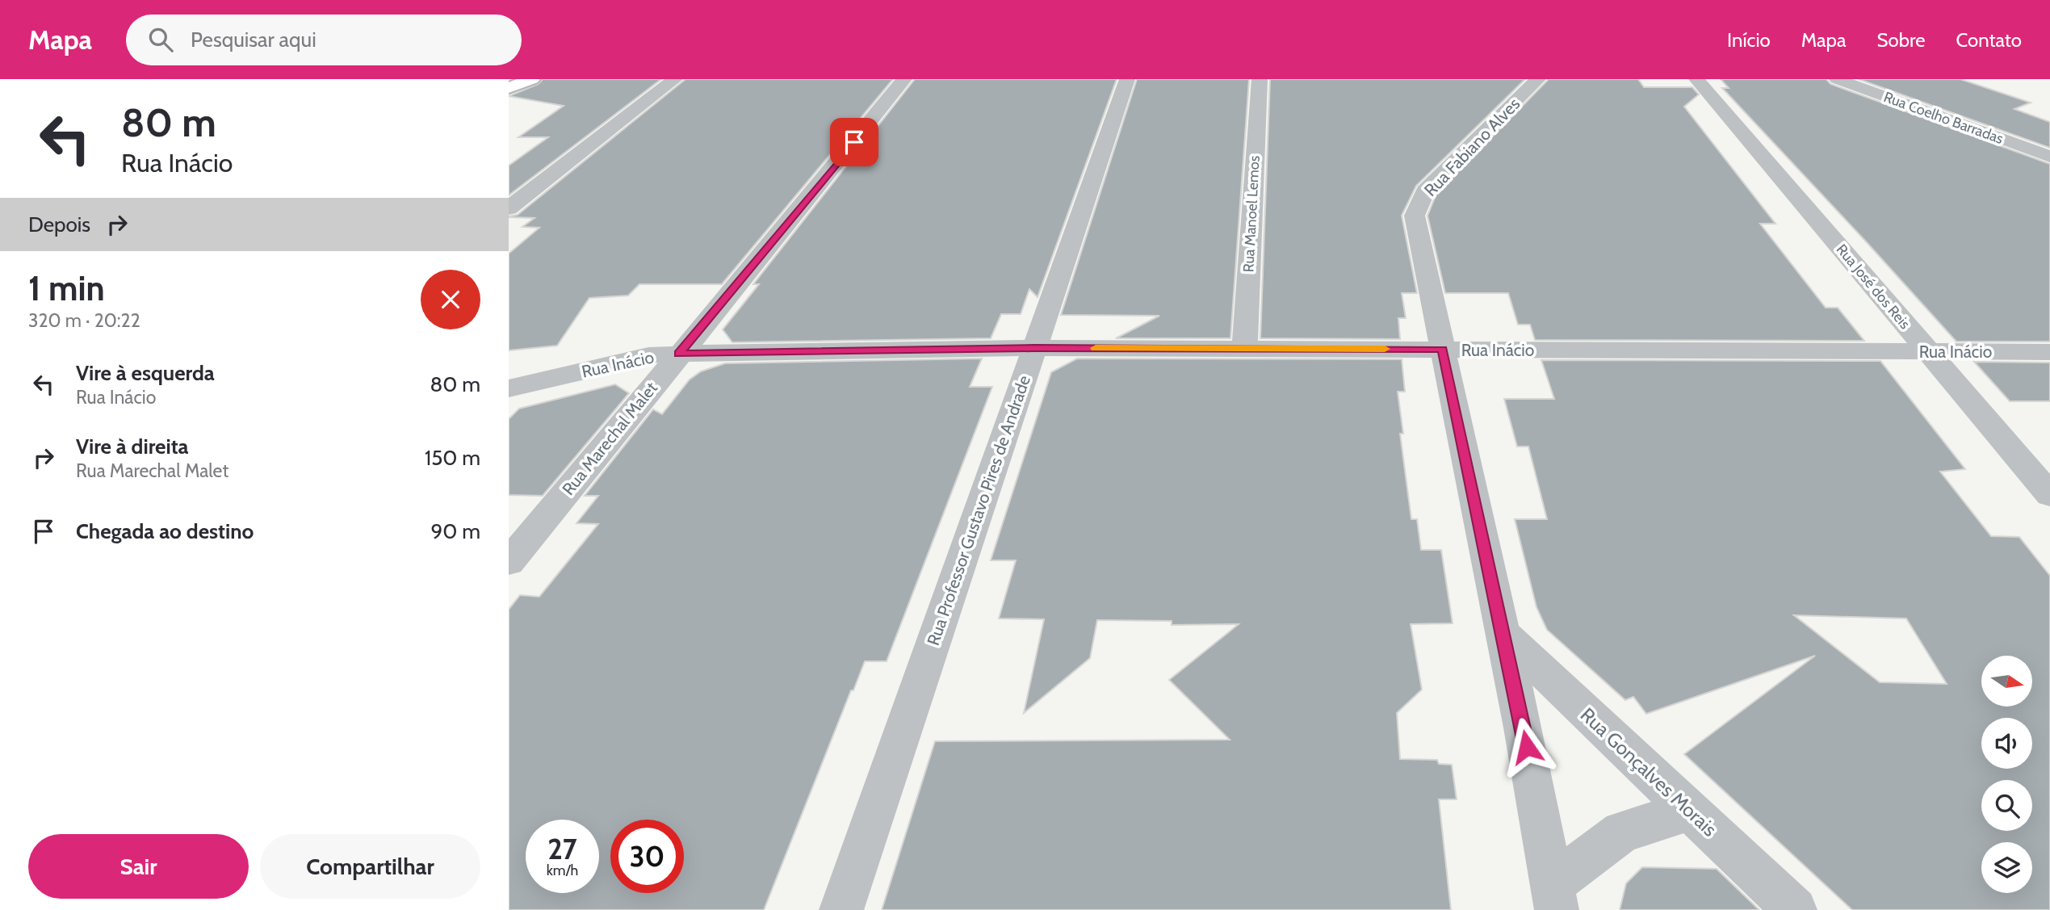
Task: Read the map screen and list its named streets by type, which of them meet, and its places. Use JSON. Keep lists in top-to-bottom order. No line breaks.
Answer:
{"streets":{"street":["Rua Coelho Barradas","Rua Fabiano Alves","Rua Manoel Lemos","Rua José dos Reis","Rua Inácio","Rua Marechal Malet","Rua Professor Gustavo Pires de Andrade","Rua Gonçalves Morais"]},"crossings":[["Rua Fabiano Alves","Rua Inácio"],["Rua Fabiano Alves","Rua Gonçalves Morais"],["Rua Manoel Lemos","Rua Inácio"],["Rua José dos Reis","Rua Inácio"],["Rua Inácio","Rua Marechal Malet"],["Rua Inácio","Rua Professor Gustavo Pires de Andrade"]],"north":"right","page":{"header":"Mapa","search":"Pesquisar aqui","nav":["Início","Mapa","Sobre","Contato"],"turn":["80 m","Rua Inácio"],"then":"Depois","heading":["1 min","320 m · 20:22"],"list":[{"name":"Vire à esquerda","note":"Rua Inácio","value":"80 m"},{"name":"Vire à direita","note":"Rua Marechal Malet","value":"150 m"},{"name":"Chegada ao destino","value":"90 m"}],"speed":"27 km/h","limit":"30","buttons":["Sair","Compartilhar"]}}
